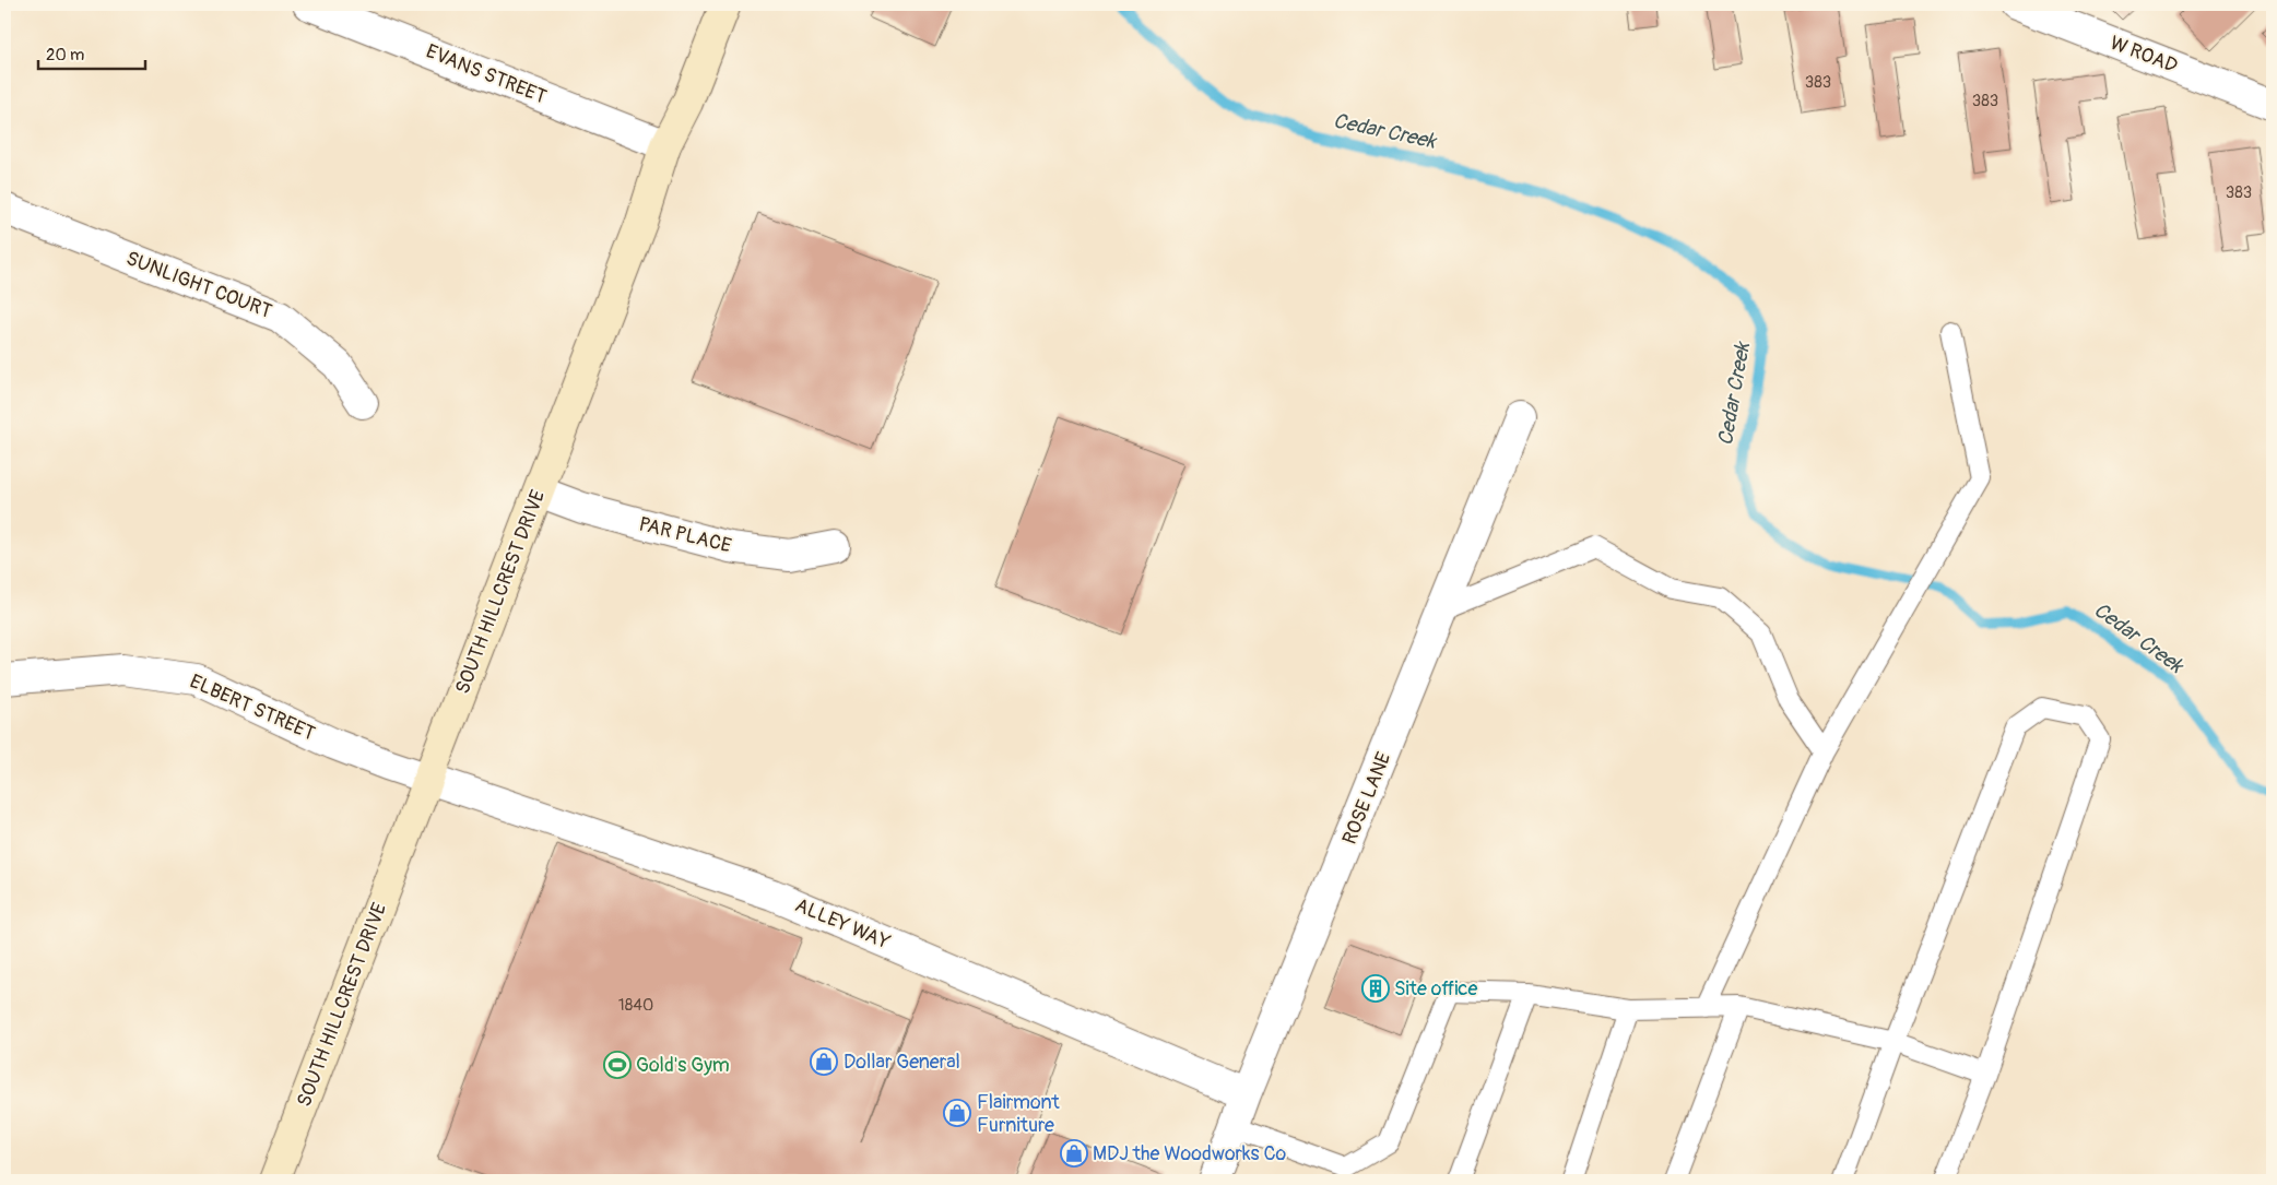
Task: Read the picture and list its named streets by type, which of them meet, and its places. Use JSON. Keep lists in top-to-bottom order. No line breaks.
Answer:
{"streets":{"street":["W ROAD","EVANS STREET","SUNLIGHT COURT","PAR PLACE","SOUTH HILLCREST DRIVE","ELBERT STREET","ROSE LANE","ALLEY WAY"]},"crossings":[["EVANS STREET","SOUTH HILLCREST DRIVE"],["PAR PLACE","SOUTH HILLCREST DRIVE"],["SOUTH HILLCREST DRIVE","ELBERT STREET"],["SOUTH HILLCREST DRIVE","ALLEY WAY"],["ELBERT STREET","ALLEY WAY"],["ROSE LANE","ALLEY WAY"]],"water":["Cedar Creek"],"places":{"building":["Site office"],"shop":["Dollar General","Flairmont Furniture","MDJ the Woodworks Co"],"sports":["Gold's Gym"]},"house_numbers":["383","383","383","1840"],"scale_bar":"20 m"}
